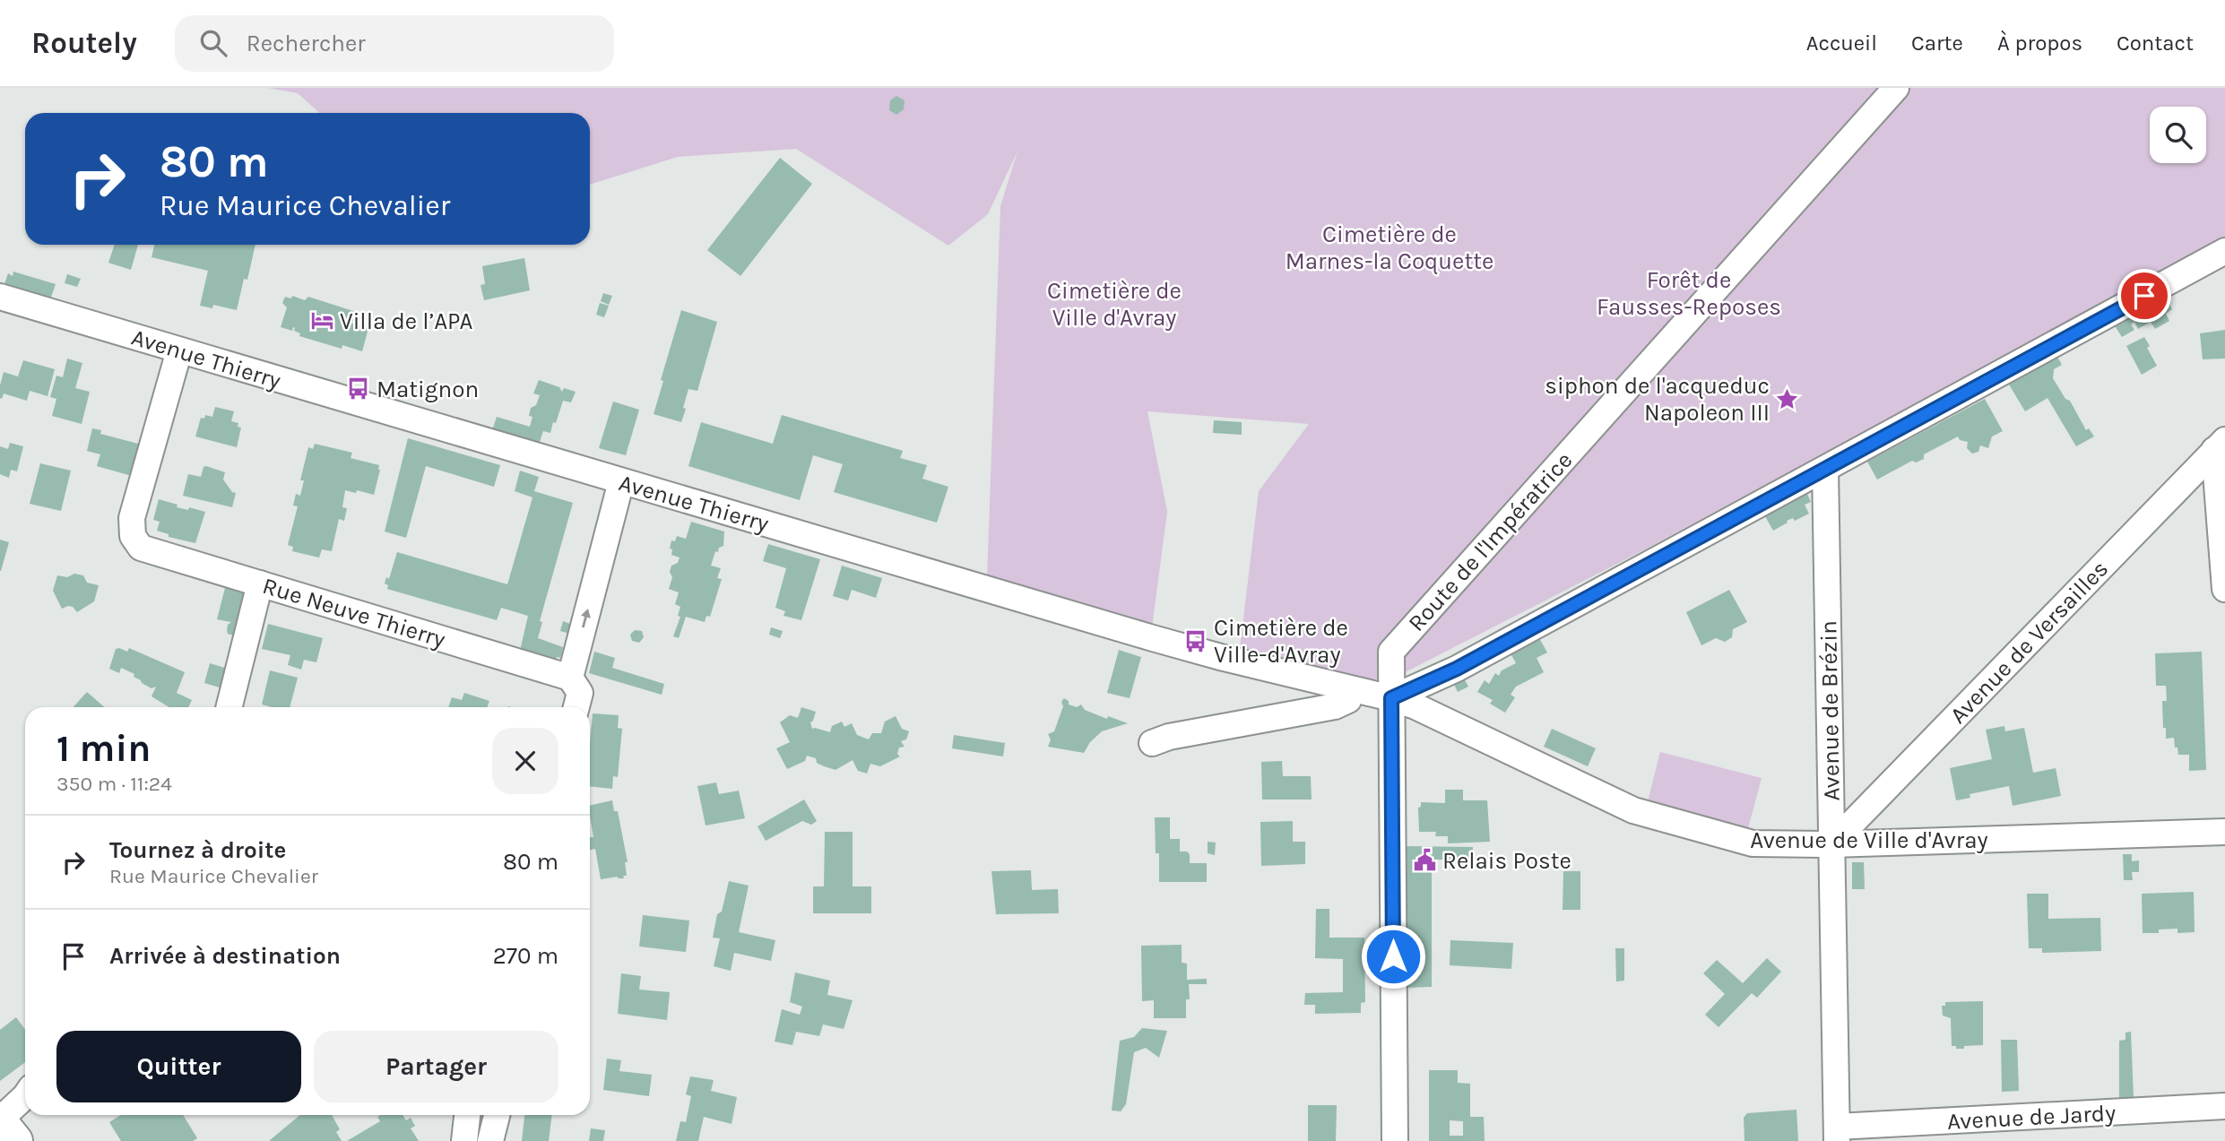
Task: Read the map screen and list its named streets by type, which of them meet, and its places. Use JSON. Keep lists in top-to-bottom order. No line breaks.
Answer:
{"streets":{"street":["Avenue Thierry","Route de l'Impératrice","Rue Neuve Thierry","Avenue de Versailles","Avenue de Brézin","Avenue de Ville d'Avray","Avenue de Jardy"]},"crossings":[["Avenue Thierry","Route de l'Impératrice"],["Avenue Thierry","Rue Neuve Thierry"],["Avenue Thierry","Avenue de Ville d'Avray"],["Route de l'Impératrice","Avenue de Ville d'Avray"],["Avenue de Versailles","Avenue de Brézin"],["Avenue de Versailles","Avenue de Ville d'Avray"],["Avenue de Brézin","Avenue de Ville d'Avray"],["Avenue de Brézin","Avenue de Jardy"]],"parks":["Cimetière de Marnes-la Coquette","Forêt de Fausses-Reposes","Cimetière de Ville d'Avray"],"places":{"hotel":["Villa de l’APA"],"bus stop":["Matignon","Cimetière de Ville-d'Avray"],"place":["siphon de l'acqueduc Napoleon III"],"public building":["Relais Poste"]},"page":{"header":"Routely","search":"Rechercher","nav":["Accueil","Carte","À propos","Contact"],"turn":["80 m","Rue Maurice Chevalier"],"heading":["1 min","350 m · 11:24"],"list":[{"name":"Tournez à droite","note":"Rue Maurice Chevalier","value":"80 m"},{"name":"Arrivée à destination","value":"270 m"}],"buttons":["Quitter","Partager"]}}
